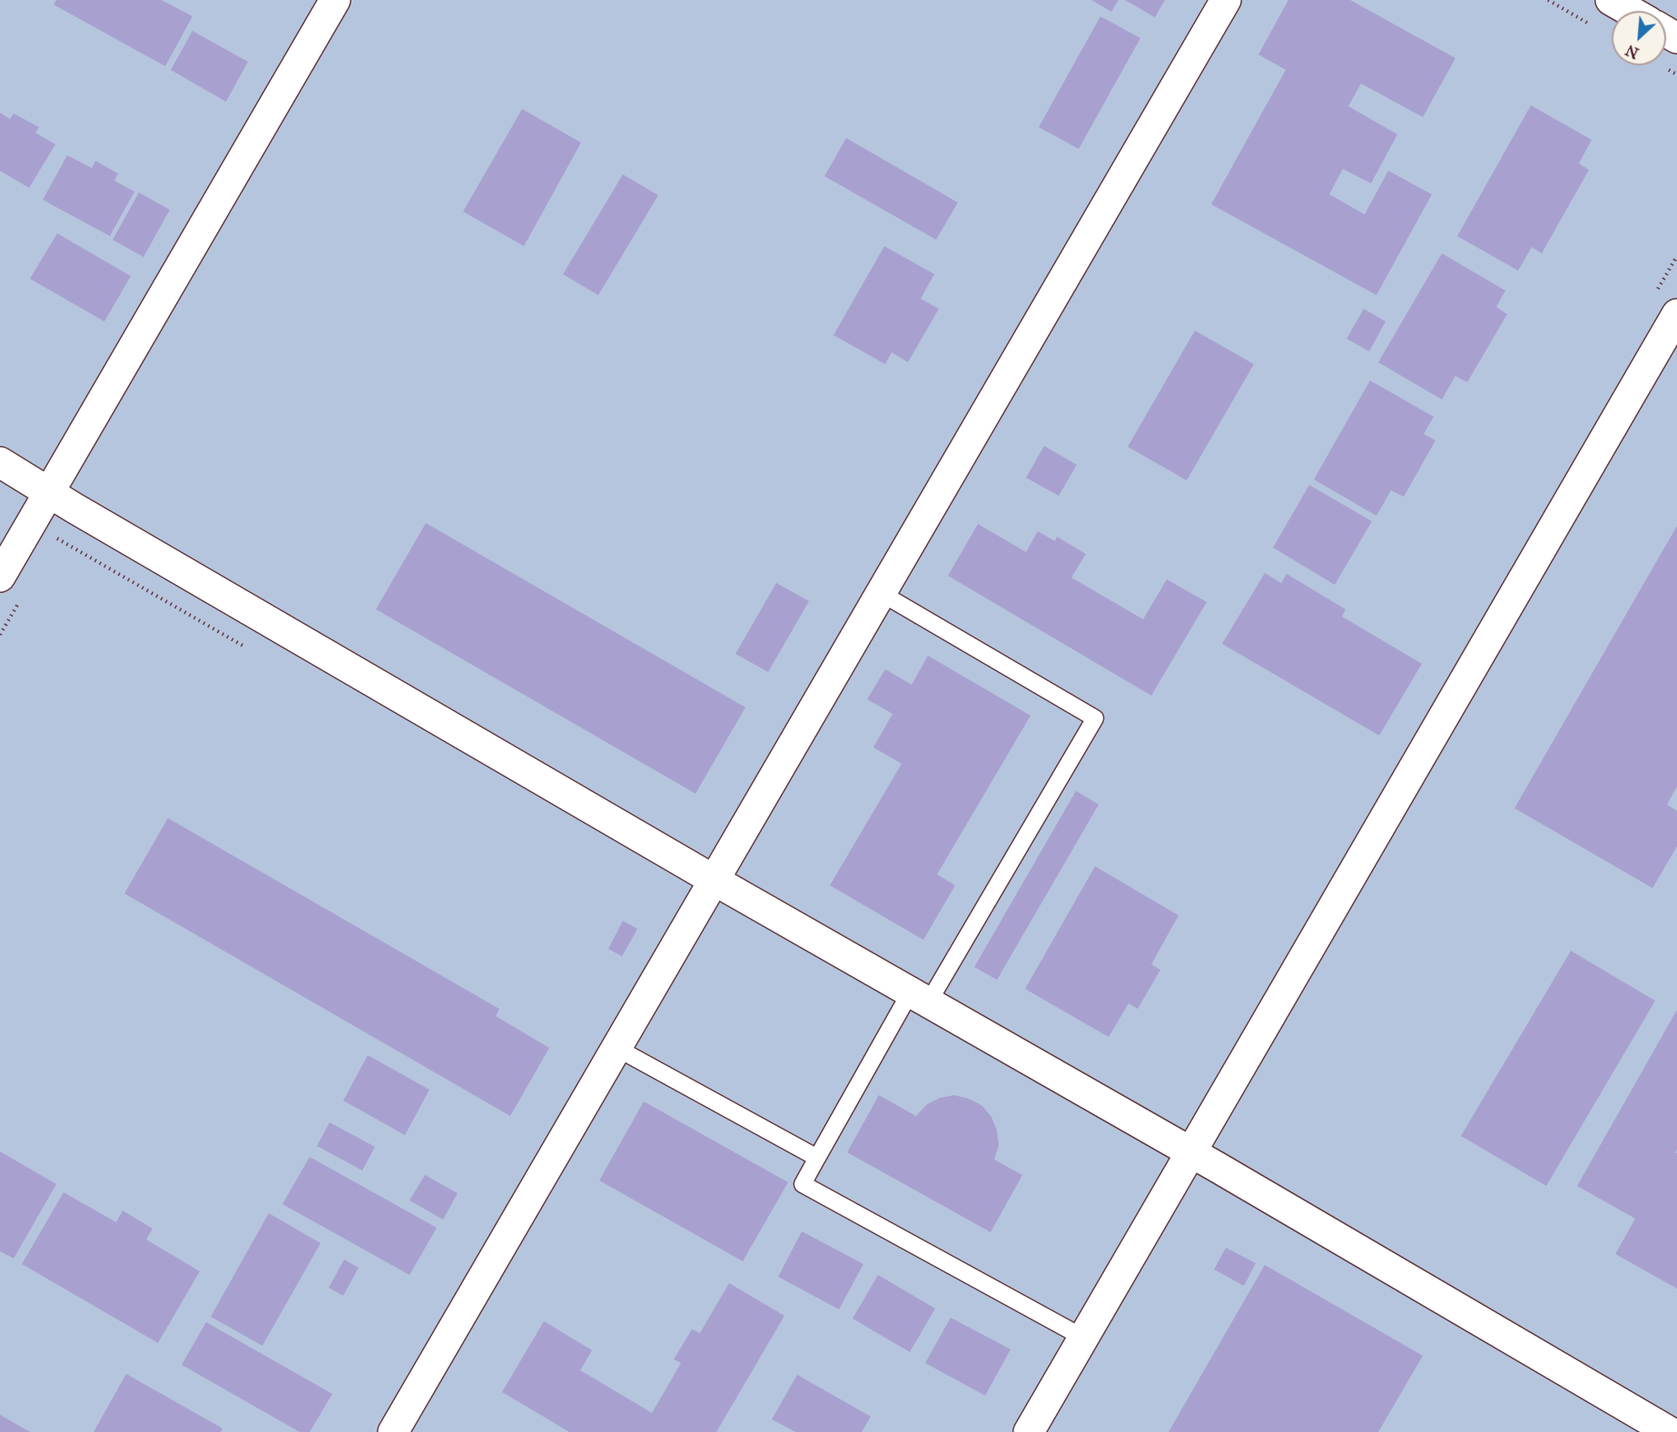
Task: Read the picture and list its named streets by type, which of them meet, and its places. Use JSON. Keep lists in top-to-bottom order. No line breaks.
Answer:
{"north":"bottom left"}
